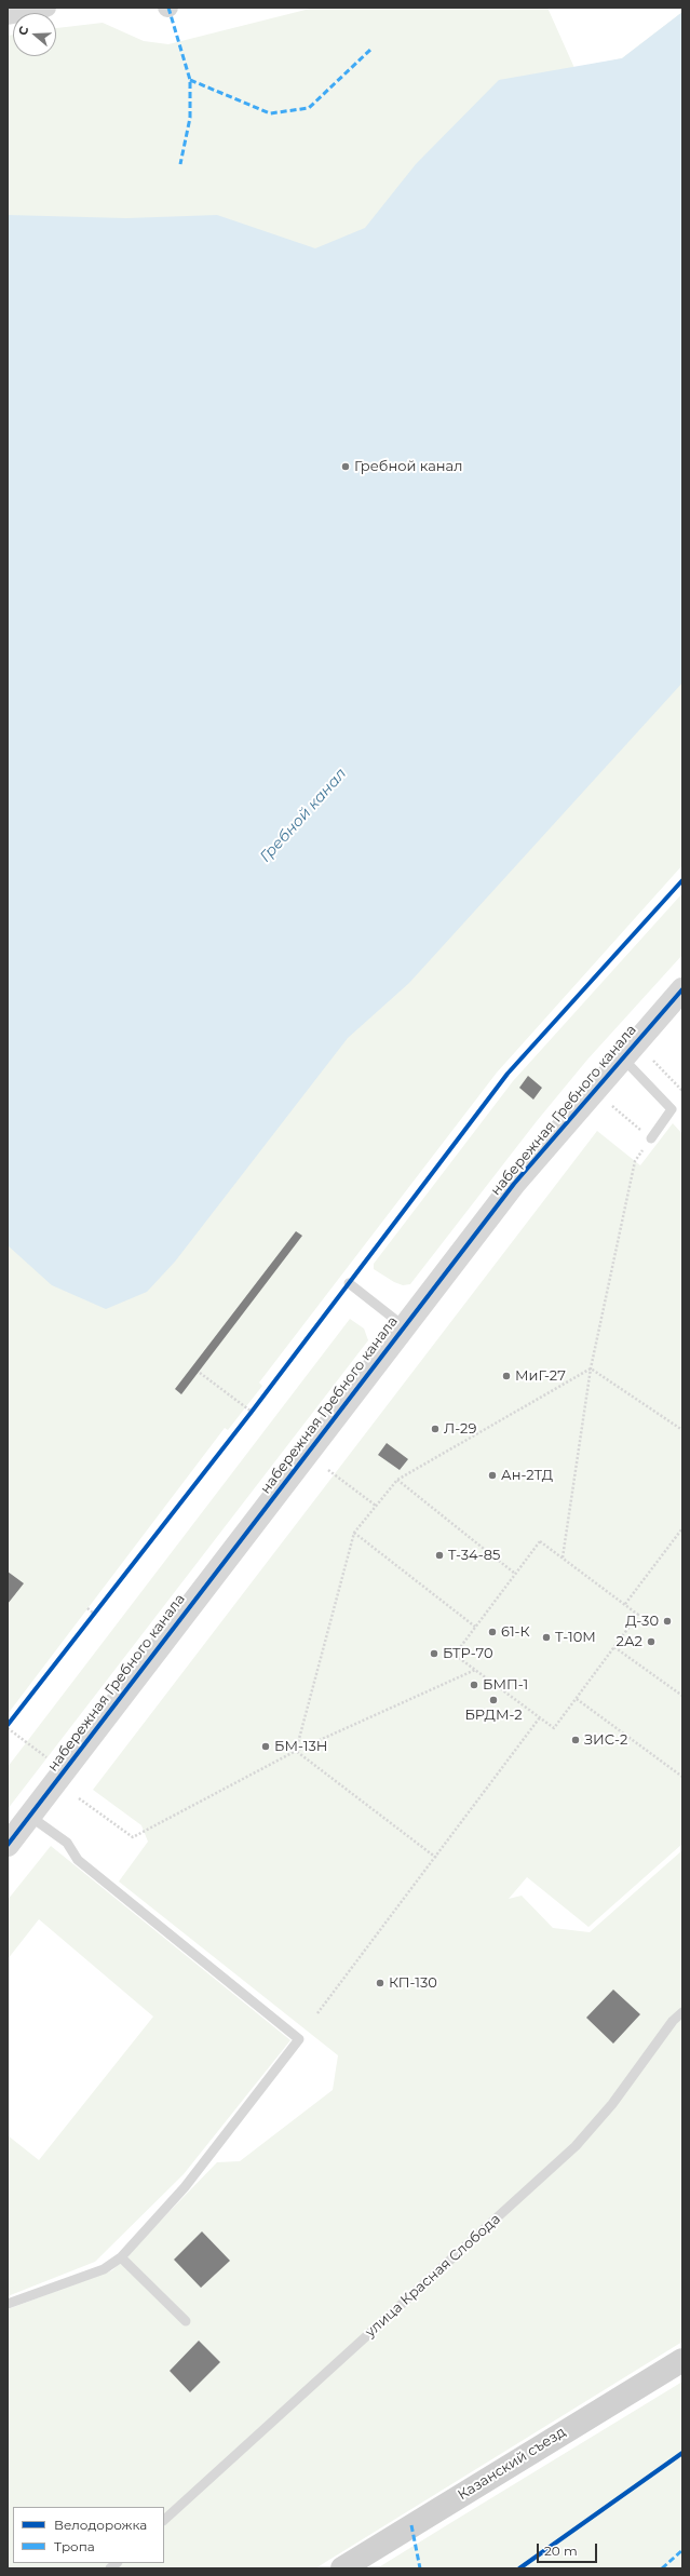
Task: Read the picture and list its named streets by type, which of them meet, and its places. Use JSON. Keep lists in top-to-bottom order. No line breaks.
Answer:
{"streets":{"main road":["Казанский съезд"],"street":["набережная Гребного канала"],"lane":["улица Красная Слобода"]},"water":["Гребной канал"],"places":["Гребной канал","МиГ-27","Л-29","Ан-2ТД","T-34-85","Д-30","61-К","Т-10М","2А2","БТР-70","БМП-1","БРДМ-2","ЗИС-2","БМ-13Н","КП-130"],"legend":["Велодорожка","Тропа"],"scale_bar":"20 m","north":"left"}
